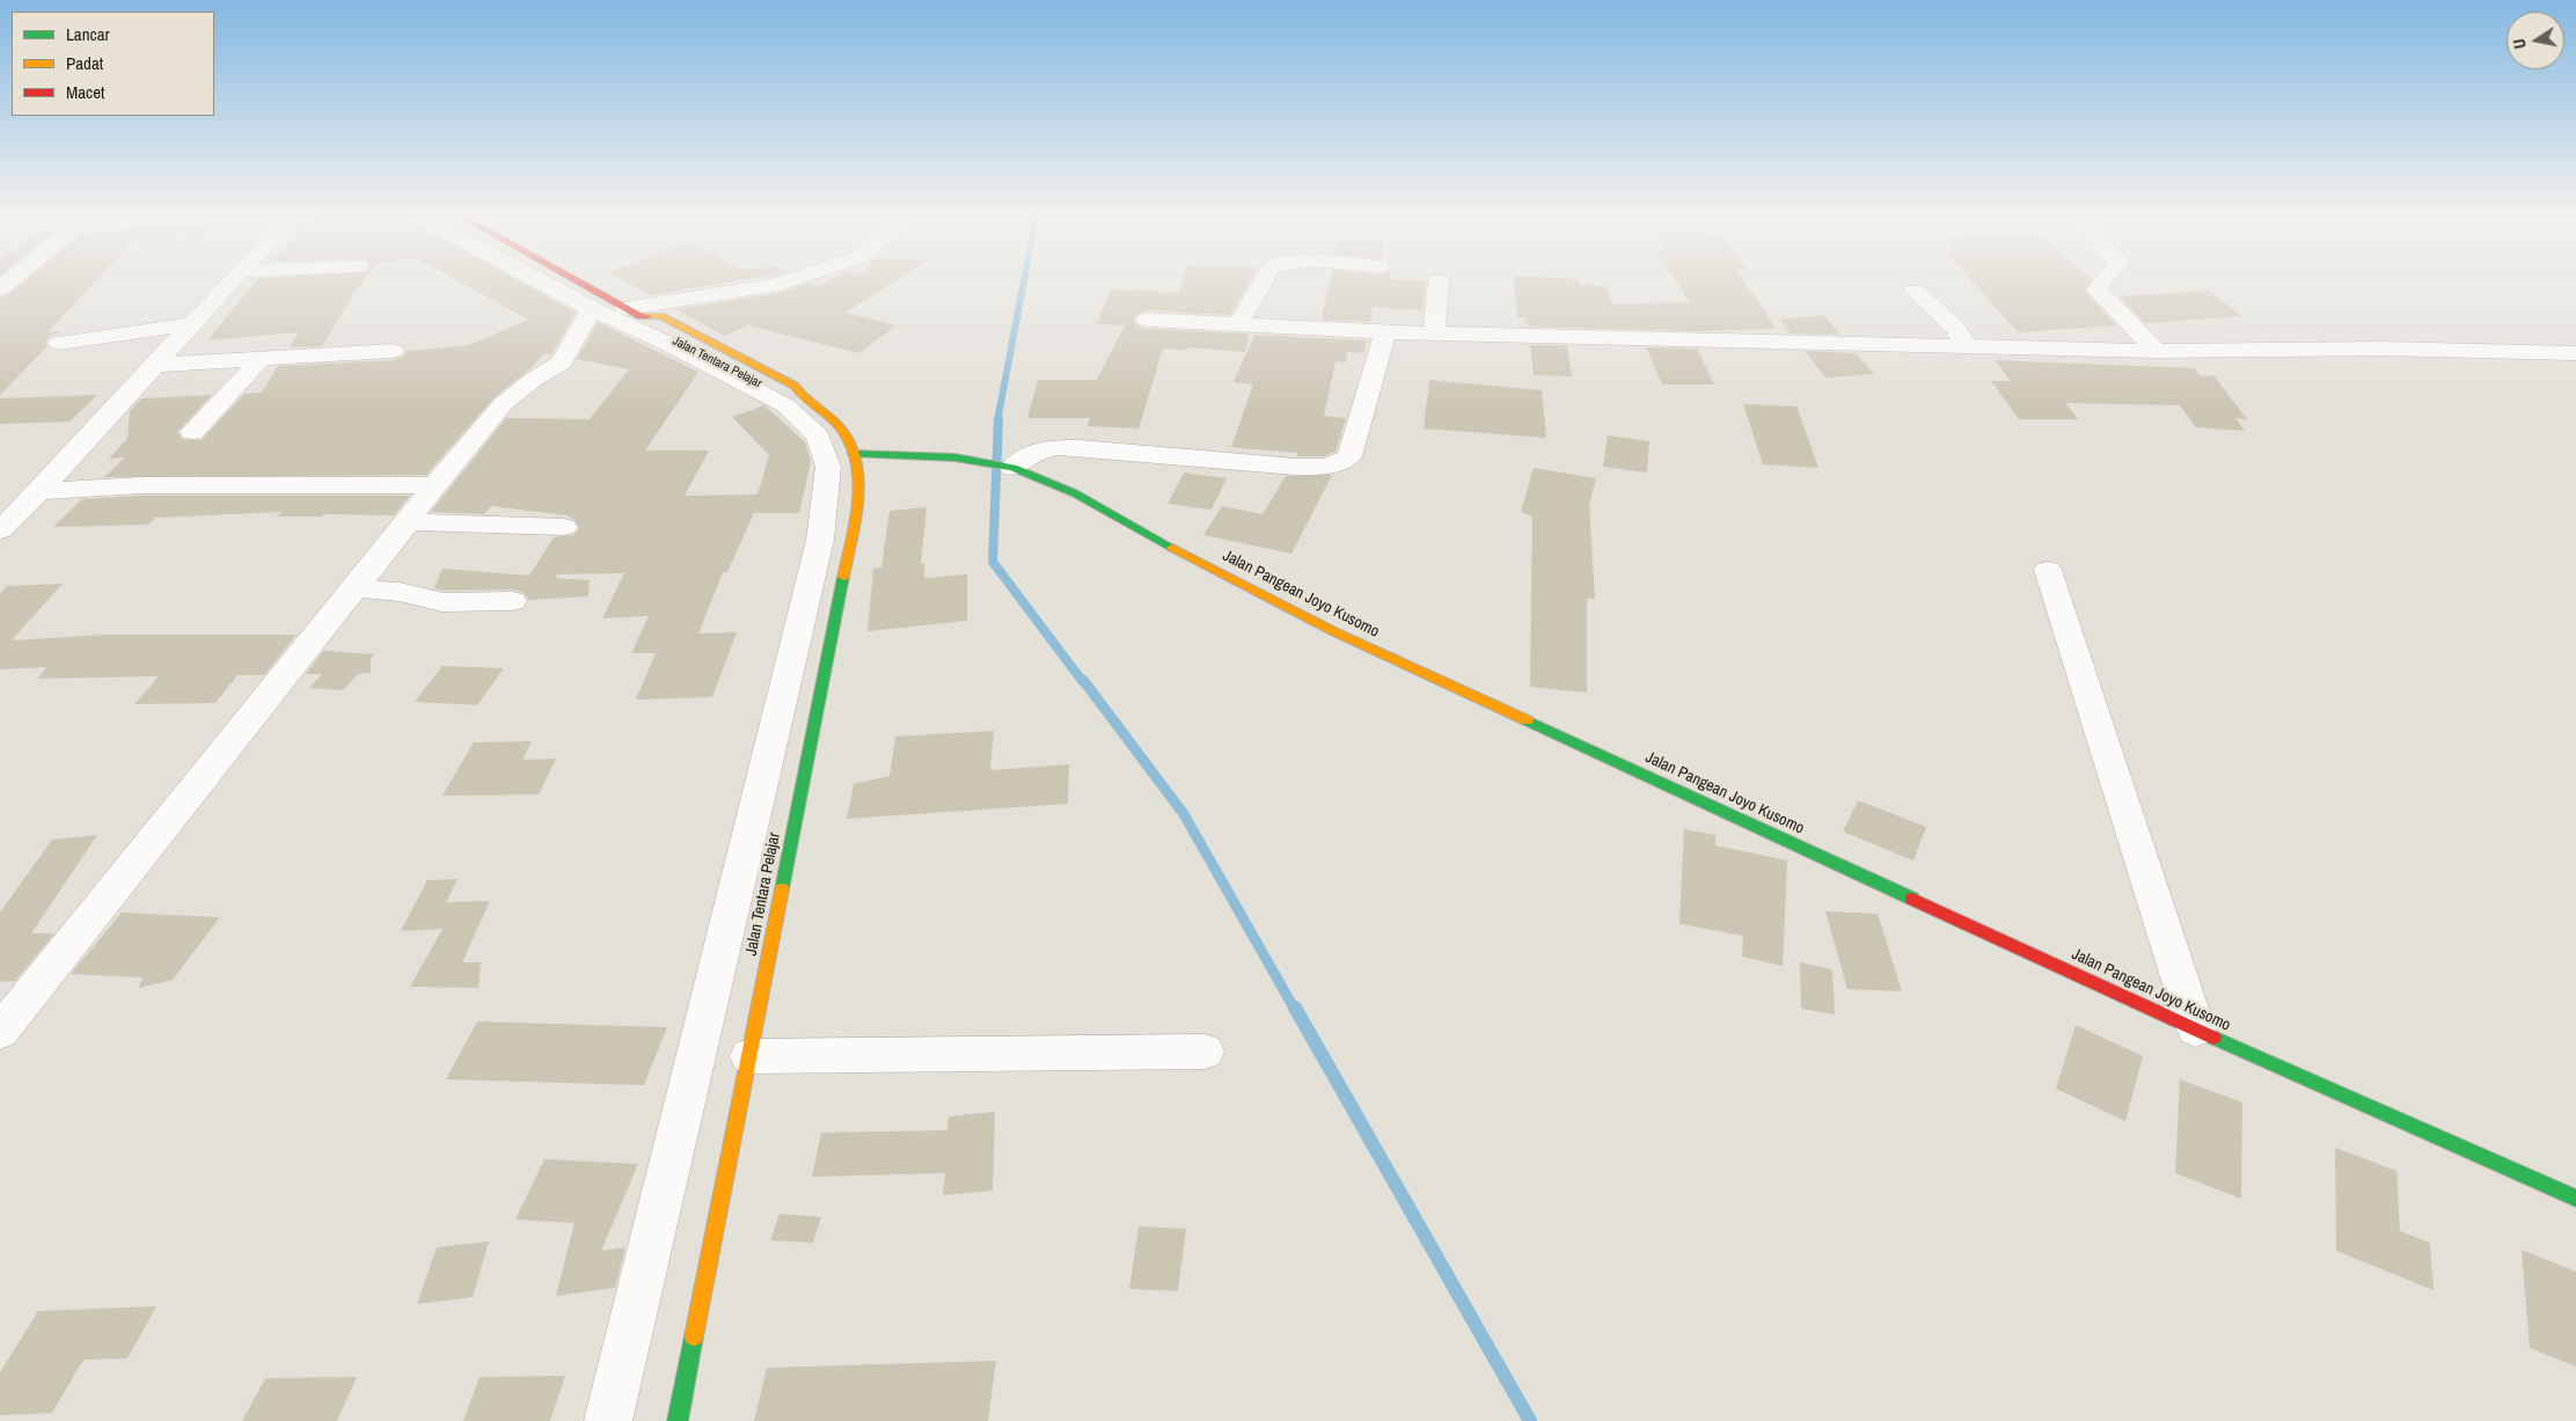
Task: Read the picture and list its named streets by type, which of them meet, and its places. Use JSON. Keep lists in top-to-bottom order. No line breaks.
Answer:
{"streets":{"main road":["Jalan Tentara Pelajar","Jalan Pangean Joyo Kusomo"]},"crossings":[["Jalan Tentara Pelajar","Jalan Pangean Joyo Kusomo"]],"legend":["Lancar","Padat","Macet"],"north":"left"}
